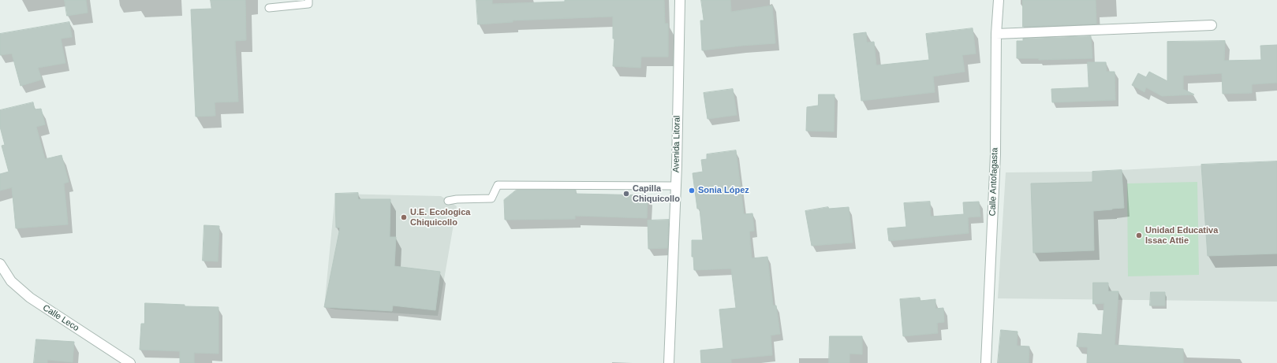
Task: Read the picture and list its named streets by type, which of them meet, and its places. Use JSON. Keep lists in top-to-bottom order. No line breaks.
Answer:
{"streets":{"street":["Avenida Litoral","Calle Antofagasta","Calle Leco"]},"places":["Sonia López","Capilla Chiquicollo","U.E. Ecologica Chiquicollo","Unidad Educativa Issac Attie"]}
